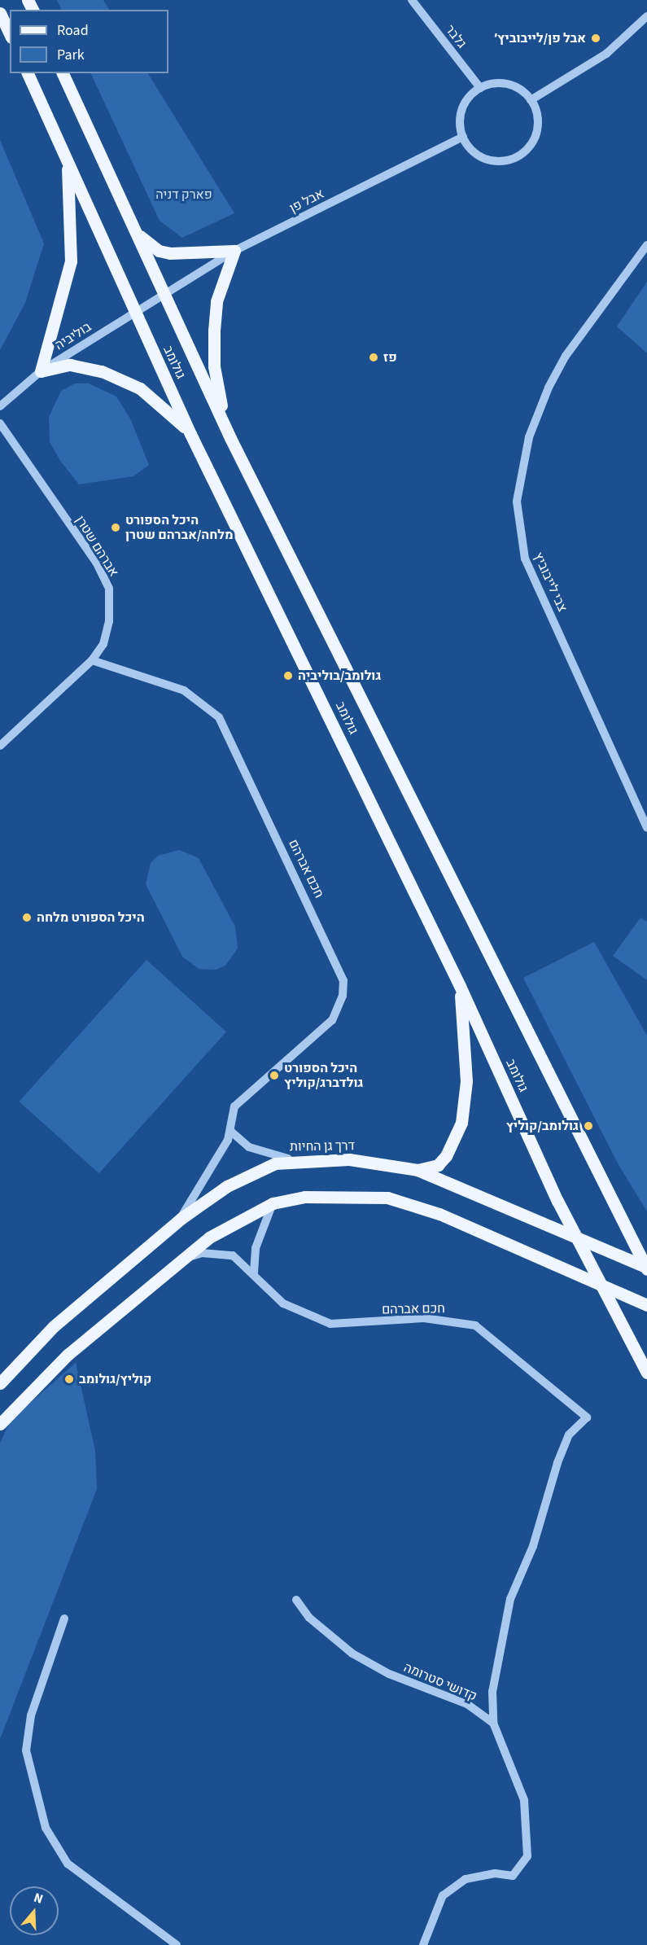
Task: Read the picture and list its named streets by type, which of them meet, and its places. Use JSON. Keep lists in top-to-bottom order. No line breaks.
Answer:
{"streets":{"main road":["גולומב","דרך גן החיות"],"street":["גלבר","אבל פן","בוליביה","אברהם שטרן","צבי לייבוביץ","חכם אברהם","קדושי סטרומה"]},"crossings":[["גלבר","אבל פן"],["אבל פן","בוליביה"],["אבל פן","גולומב"],["בוליביה","גולומב"],["גולומב","דרך גן החיות"],["אברהם שטרן","חכם אברהם"],["חכם אברהם","דרך גן החיות"],["חכם אברהם","קדושי סטרומה"]],"parks":["פארק דניה"],"places":["אבל פן/לייבוביץ׳","פז","היכל הספורט מלחה/אברהם שטרן","גולומב/בוליביה","היכל הספורט מלחה","היכל הספורט גולדברג/קוליץ","גולומב/קוליץ","קוליץ/גולומב"],"legend":["Road","Park"],"north":"top"}
